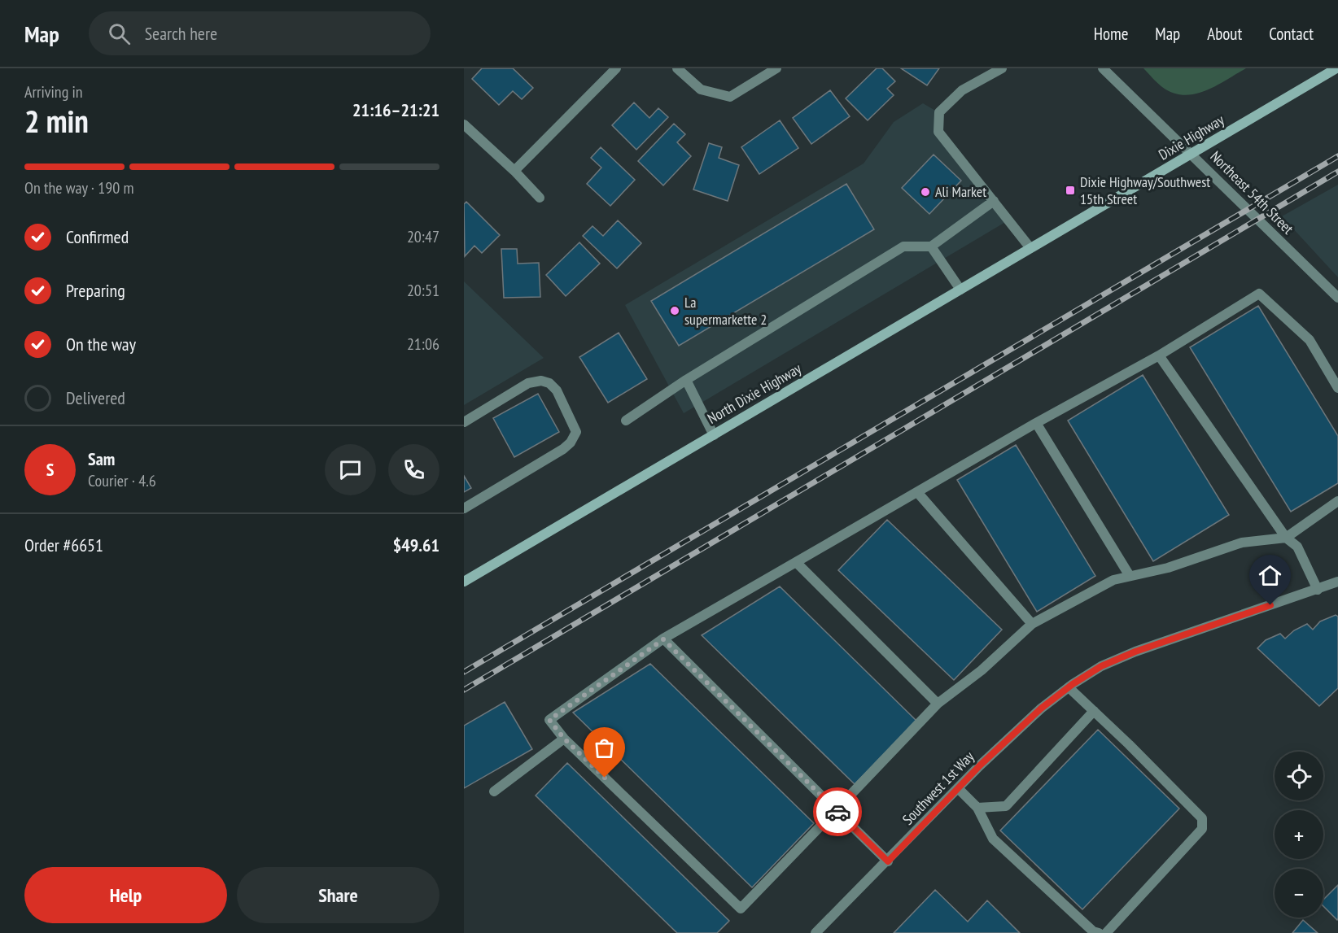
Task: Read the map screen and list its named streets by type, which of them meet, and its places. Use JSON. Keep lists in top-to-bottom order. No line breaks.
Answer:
{"streets":{"main road":["Dixie Highway","North Dixie Highway"],"street":["Northeast 54th Street","Southwest 1st Way"]},"crossings":[["Dixie Highway","Northeast 54th Street"],["Dixie Highway","North Dixie Highway"]],"places":{"transit":["Dixie Highway/Southwest 15th Street"],"other":["Ali Market","La supermarkette 2"]},"page":{"header":"Map","search":"Search here","nav":["Home","Map","About","Contact"],"heading":["2 min","Arriving in","21:16–21:21"],"panel":["Sam","Courier · 4.6","Order #6651","$49.61"],"bar":"On the way · 190 m","list":[["Confirmed","20:47"],["Preparing","20:51"],["On the way","21:06"],"Delivered"],"round":"S","map_buttons":["+","−"],"buttons":["Help","Share"]}}
